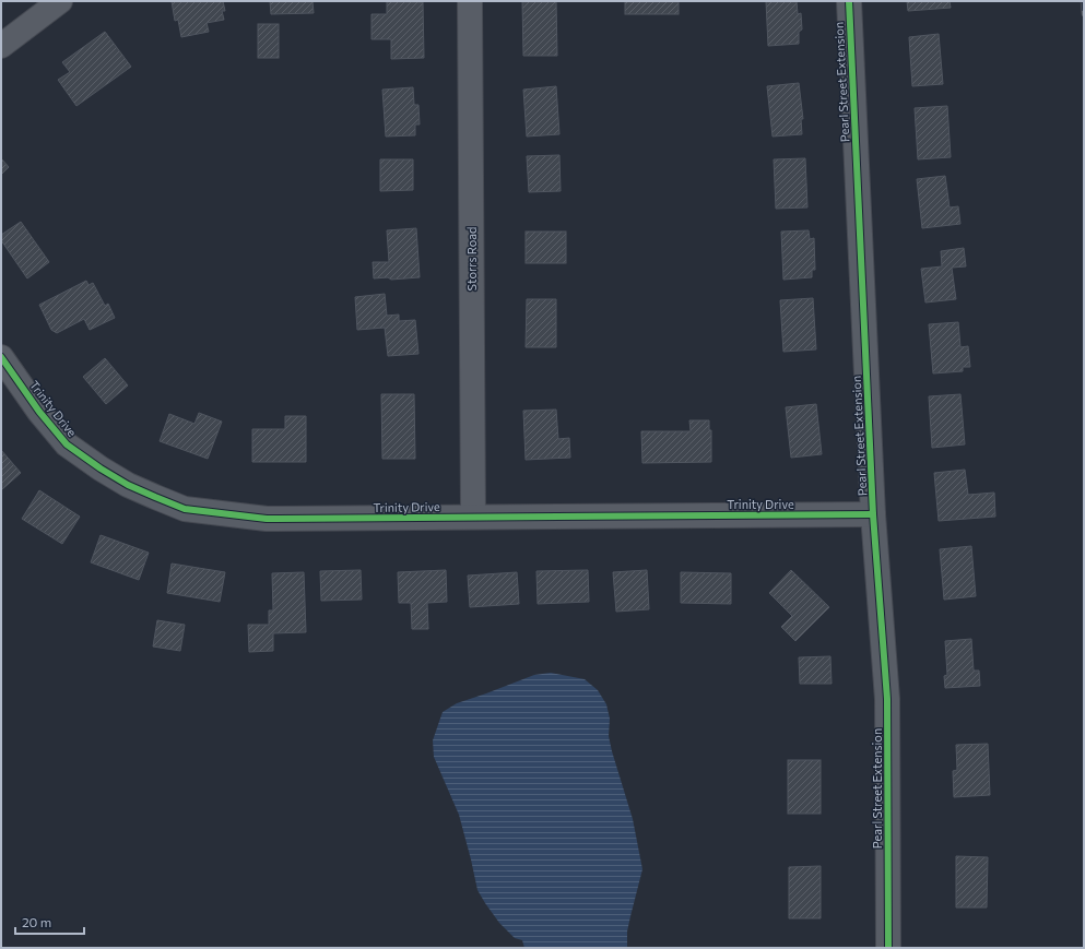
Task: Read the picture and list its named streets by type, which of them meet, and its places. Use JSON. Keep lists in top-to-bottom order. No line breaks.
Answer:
{"streets":{"street":["Pearl Street Extension","Storrs Road","Trinity Drive"]},"crossings":[["Pearl Street Extension","Trinity Drive"],["Storrs Road","Trinity Drive"]],"scale_bar":"20 m"}
